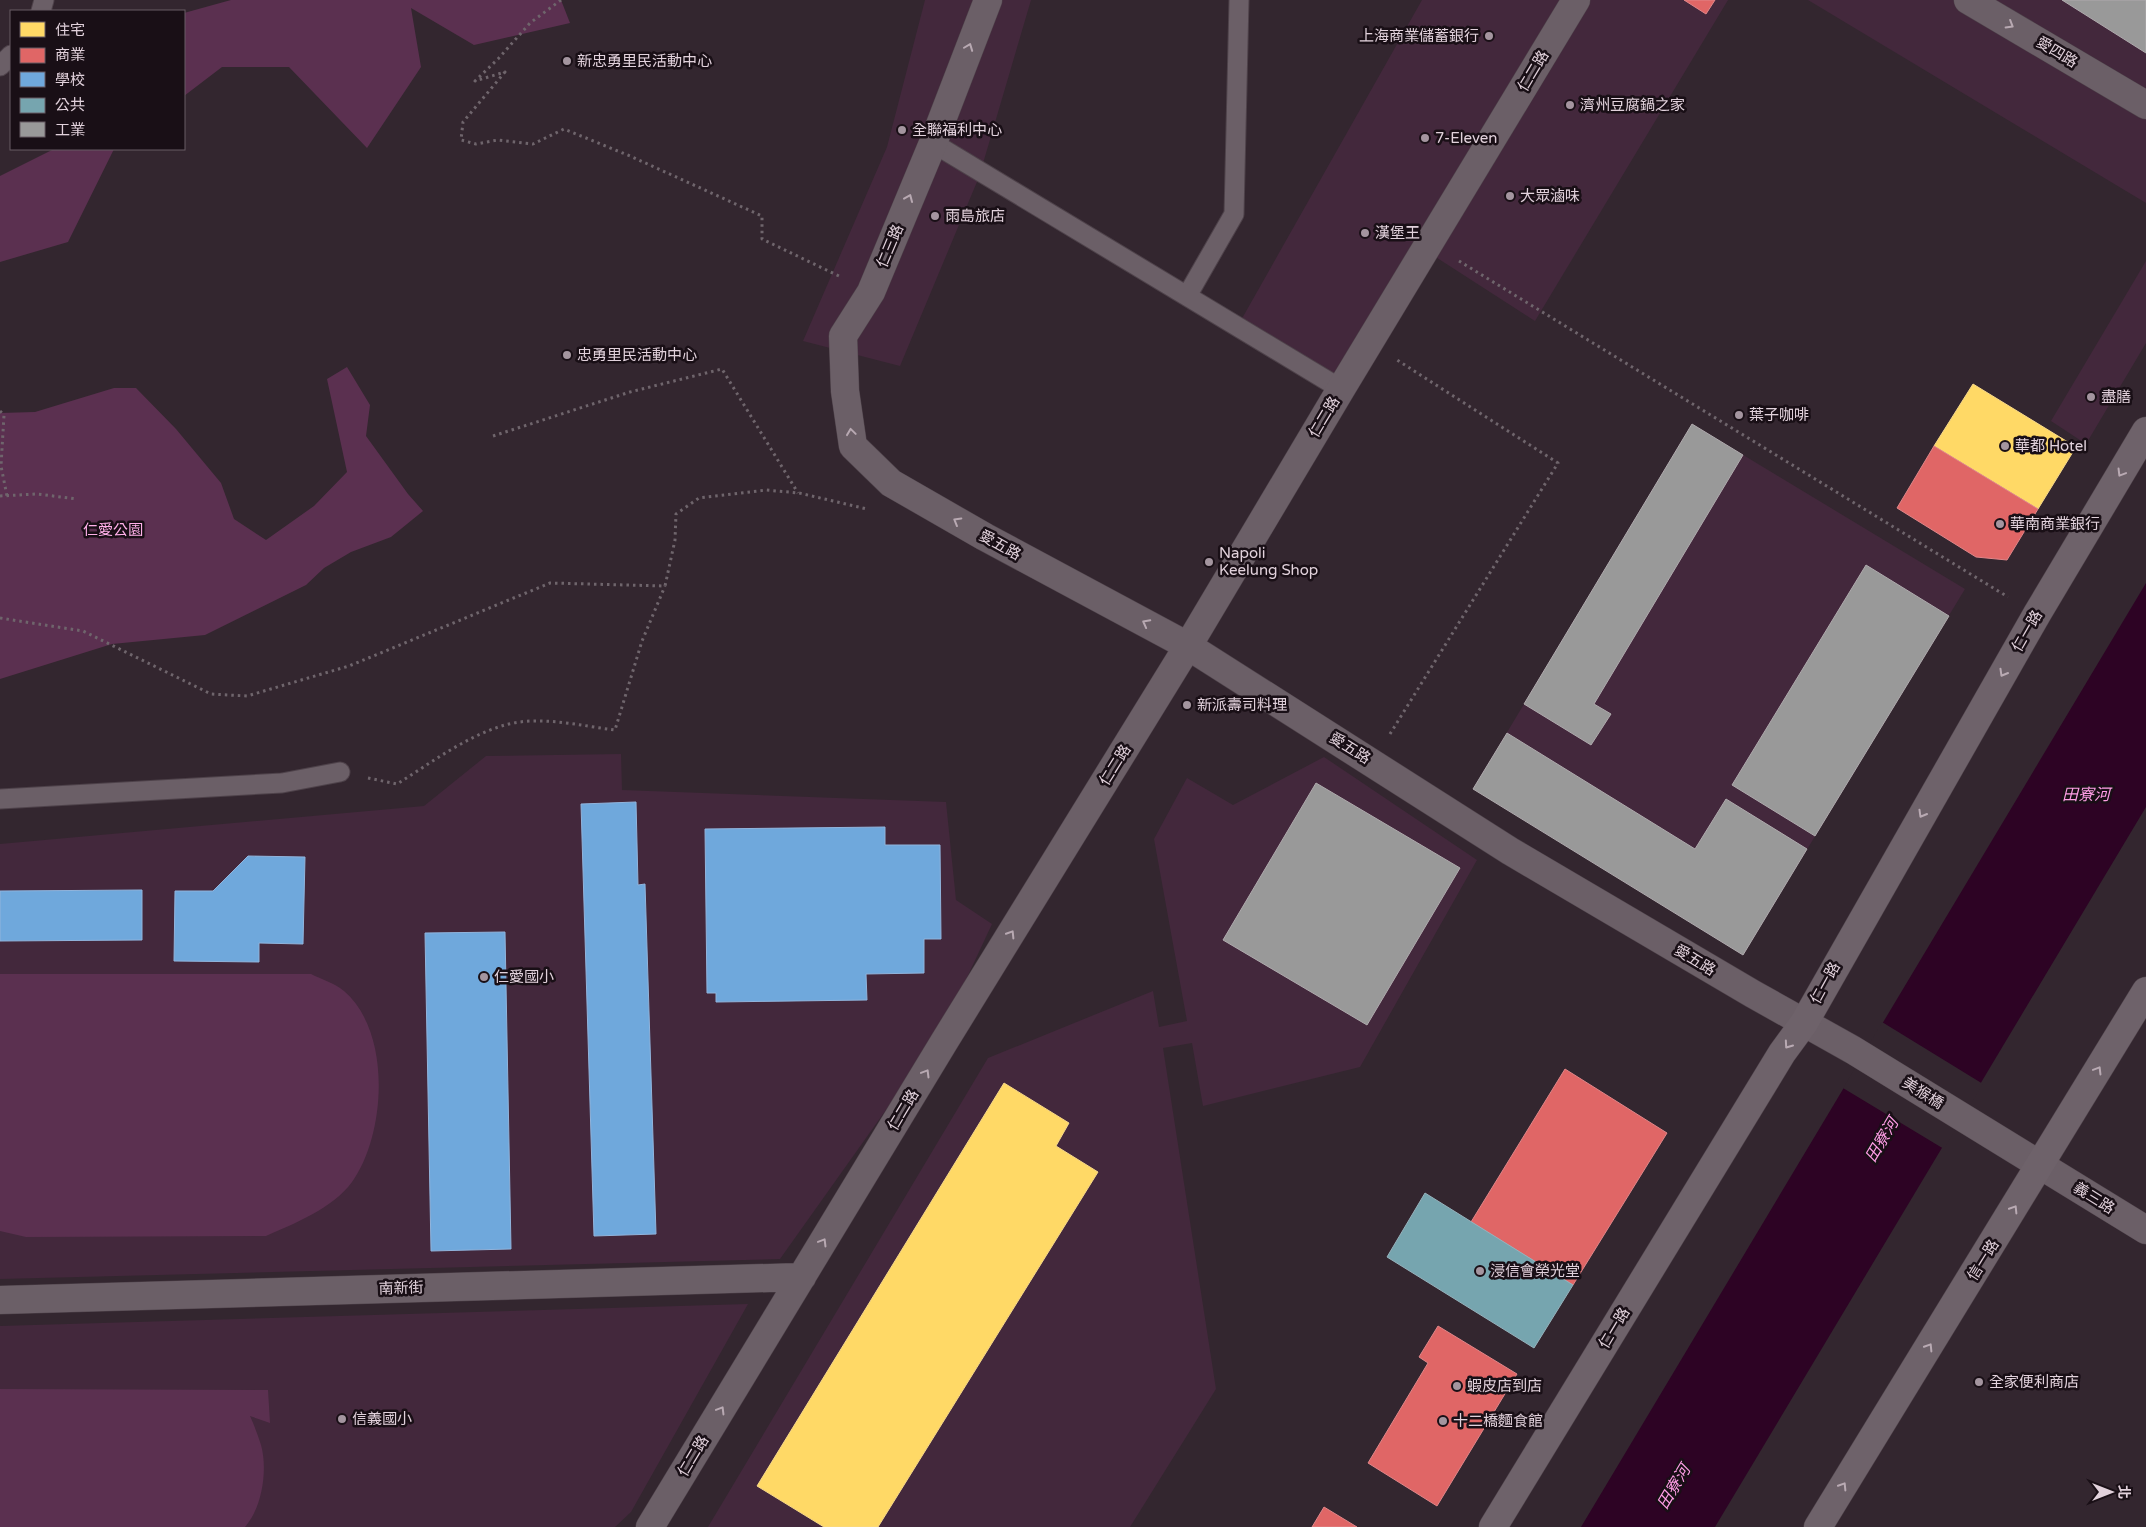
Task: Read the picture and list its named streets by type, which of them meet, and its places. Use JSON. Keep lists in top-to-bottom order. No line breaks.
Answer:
{"streets":{"street":["愛四路","仁二路","仁三路","愛五路","仁一路","美猴橋","義三路","信一路","南新街"]},"crossings":[["仁二路","愛五路"],["仁二路","南新街"],["仁三路","愛五路"],["愛五路","仁一路"],["愛五路","美猴橋"],["仁一路","美猴橋"],["美猴橋","義三路"],["美猴橋","信一路"],["義三路","信一路"]],"one_way":["愛四路","仁二路","仁三路","仁一路","信一路"],"water":["田寮河"],"parks":["仁愛公園"],"places":["上海商業儲蓄銀行","新忠勇里民活動中心","濟州豆腐鍋之家","全聯福利中心","7-Eleven","大眾滷味","雨島旅店","漢堡王","忠勇里民活動中心","盡膳","葉子咖啡","華都 Hotel","華南商業銀行","Napoli Keelung Shop","新派壽司料理","仁愛國小","浸信會榮光堂","全家便利商店","蝦皮店到店","信義國小","十二橋麵食館"],"legend":["住宅","商業","學校","公共","工業"],"north":"right"}
